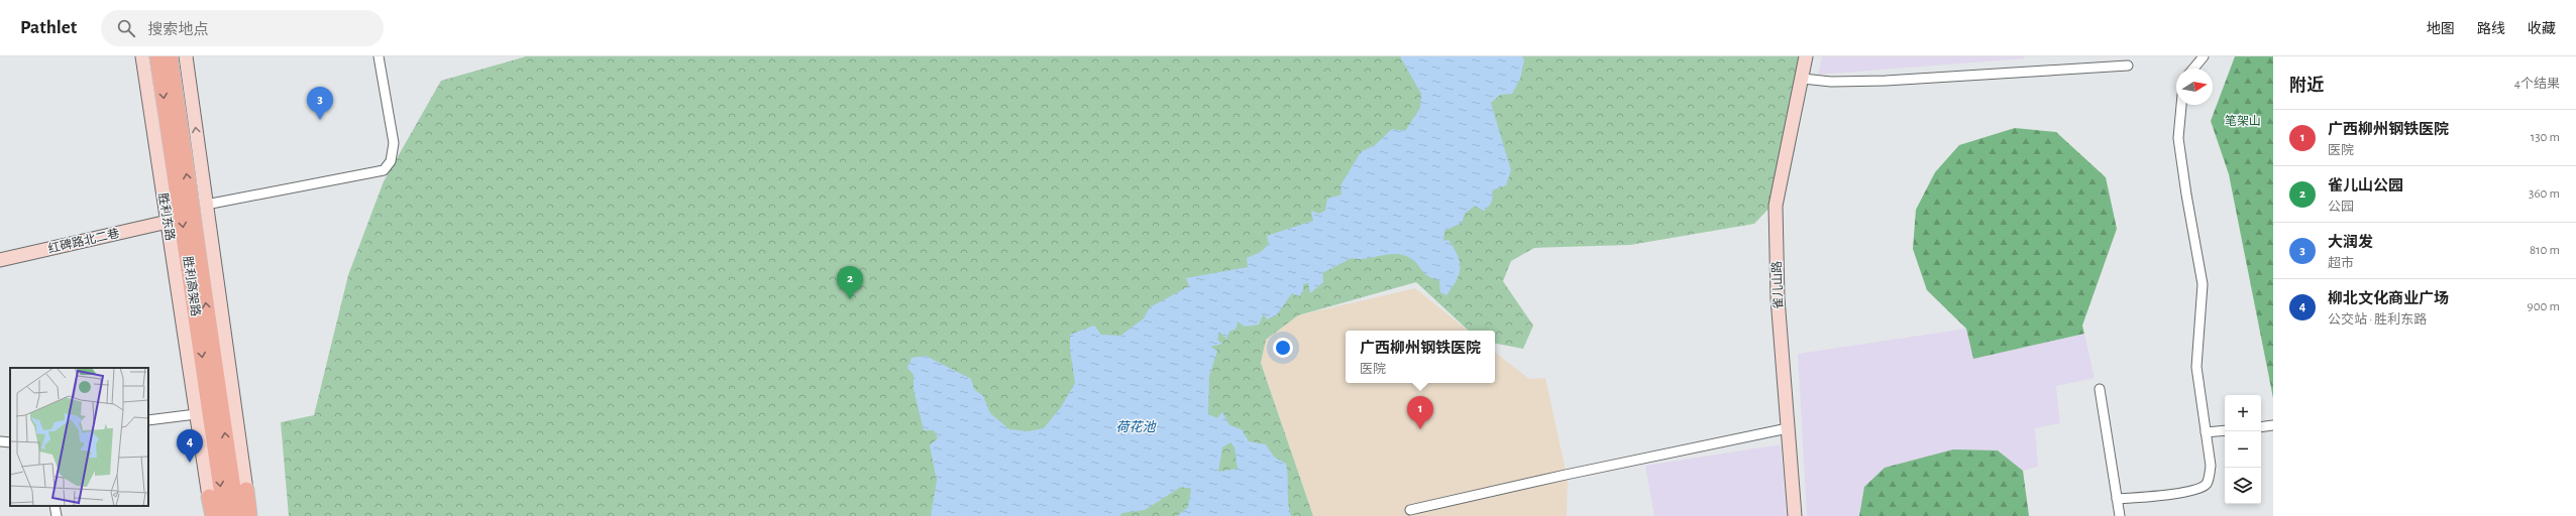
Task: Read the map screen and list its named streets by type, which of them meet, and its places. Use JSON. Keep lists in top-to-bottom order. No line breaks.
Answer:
{"streets":{"main road":["胜利东路","红碑路北二巷","雀儿山路","胜利高架路"]},"crossings":[["胜利东路","红碑路北二巷"]],"water":["荷花池"],"parks":["笔架山"],"north":"right","page":{"header":"Pathlet","search":"搜索地点","nav":["地图","路线","收藏"],"heading":["附近","4个结果"],"pins":["3","2","1","4"],"list":[{"mark":"1","name":"广西柳州钢铁医院","note":"医院","value":"130 m"},{"mark":"2","name":"雀儿山公园","note":"公园","value":"360 m"},{"mark":"3","name":"大润发","note":"超市","value":"810 m"},{"mark":"4","name":"柳北文化商业广场","note":"公交站 · 胜利东路","value":"900 m"}],"popup":["广西柳州钢铁医院","医院"],"map_buttons":["+","−"]}}
